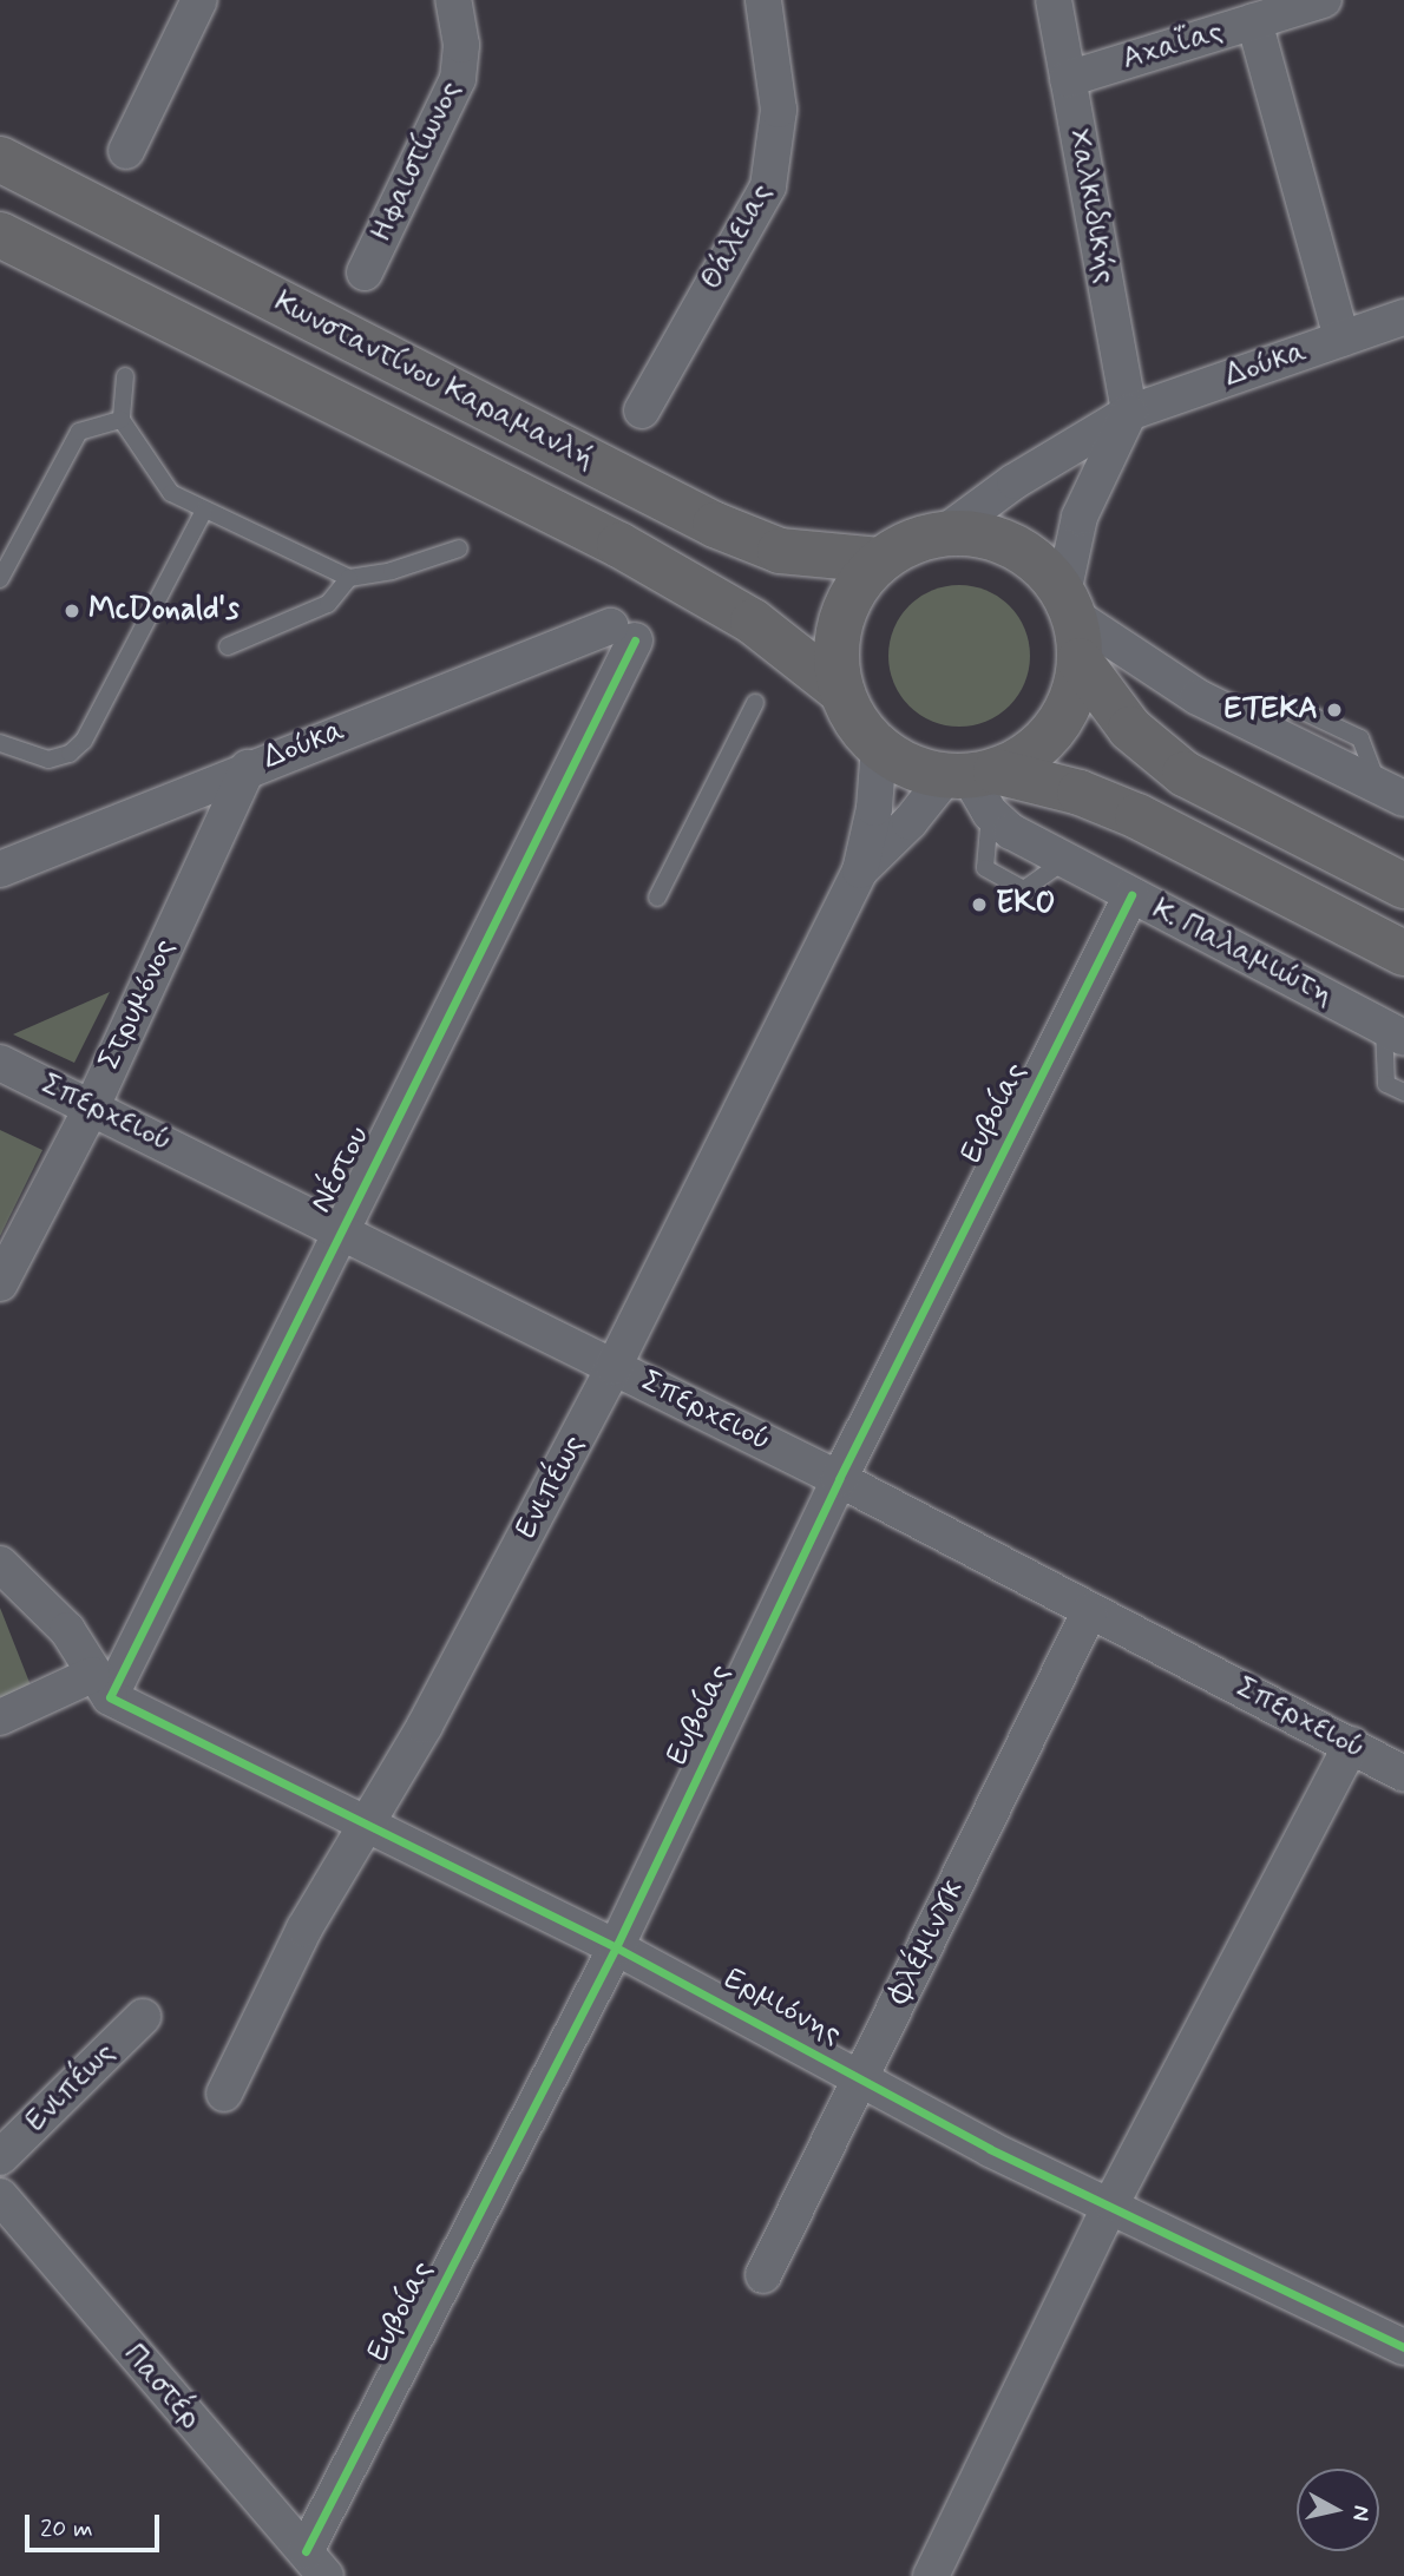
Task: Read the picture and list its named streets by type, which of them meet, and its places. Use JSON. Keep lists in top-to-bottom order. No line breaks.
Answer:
{"streets":{"main road":["Κωνσταντίνου Καραμανλή"],"street":["Αχαΐας","Ηφαιστίωνος","Χαλκιδικής","Θάλειας","Δούκα","Κ. Παλαμιώτη","Στρυμόνος","Σπερχειού","Ευβοίας","Νέστου","Ενιπέως","Φλέμινγκ","Ερμιόνης","Παστέρ"]},"crossings":[["Αχαΐας","Χαλκιδικής"],["Χαλκιδικής","Δούκα"],["Δούκα","Κωνσταντίνου Καραμανλή"],["Δούκα","Κ. Παλαμιώτη"],["Δούκα","Στρυμόνος"],["Δούκα","Νέστου"],["Δούκα","Ενιπέως"],["Κωνσταντίνου Καραμανλή","Κ. Παλαμιώτη"],["Κωνσταντίνου Καραμανλή","Ενιπέως"],["Κ. Παλαμιώτη","Ευβοίας"],["Κ. Παλαμιώτη","Ενιπέως"],["Στρυμόνος","Σπερχειού"],["Σπερχειού","Ευβοίας"],["Σπερχειού","Νέστου"],["Σπερχειού","Ενιπέως"],["Σπερχειού","Φλέμινγκ"],["Ευβοίας","Ερμιόνης"],["Ευβοίας","Παστέρ"],["Νέστου","Ερμιόνης"],["Ενιπέως","Ερμιόνης"],["Φλέμινγκ","Ερμιόνης"]],"places":["McDonald's","ΕΤΕΚΑ","EKO"],"scale_bar":"20 m","north":"right"}
